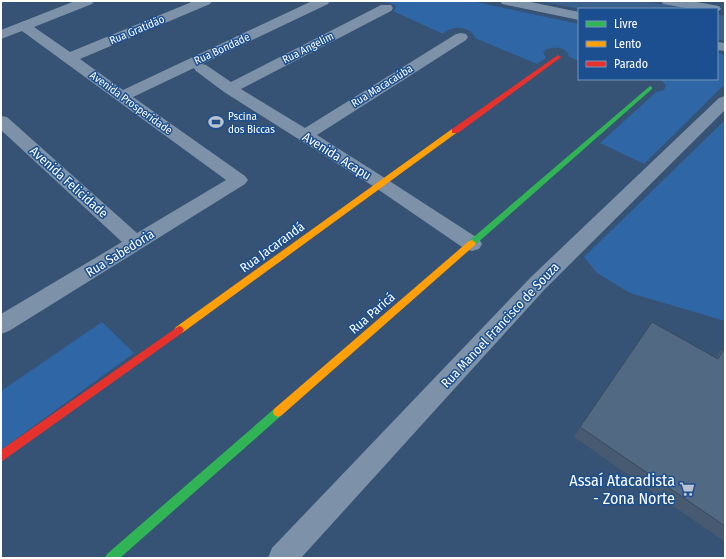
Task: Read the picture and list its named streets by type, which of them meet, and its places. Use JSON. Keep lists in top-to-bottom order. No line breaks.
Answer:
{"streets":{"street":["Rua Gratidão","Rua Angelim","Rua Bondade","Rua Macacaúba","Avenida Prosperidade","Avenida Acapu","Avenida Felicidade","Rua Jacarandá","Rua Sabedoria","Rua Paricá","Rua Manoel Francisco de Souza"]},"crossings":[["Rua Gratidão","Avenida Prosperidade"],["Rua Angelim","Avenida Acapu"],["Rua Bondade","Avenida Prosperidade"],["Rua Macacaúba","Avenida Acapu"],["Avenida Prosperidade","Rua Sabedoria"],["Avenida Acapu","Rua Jacarandá"],["Avenida Acapu","Rua Paricá"],["Avenida Felicidade","Rua Sabedoria"]],"places":{"sports":["Pscina dos Biccas"],"supermarket":["Assaí Atacadista - Zona Norte"]},"legend":["Livre","Lento","Parado"]}
